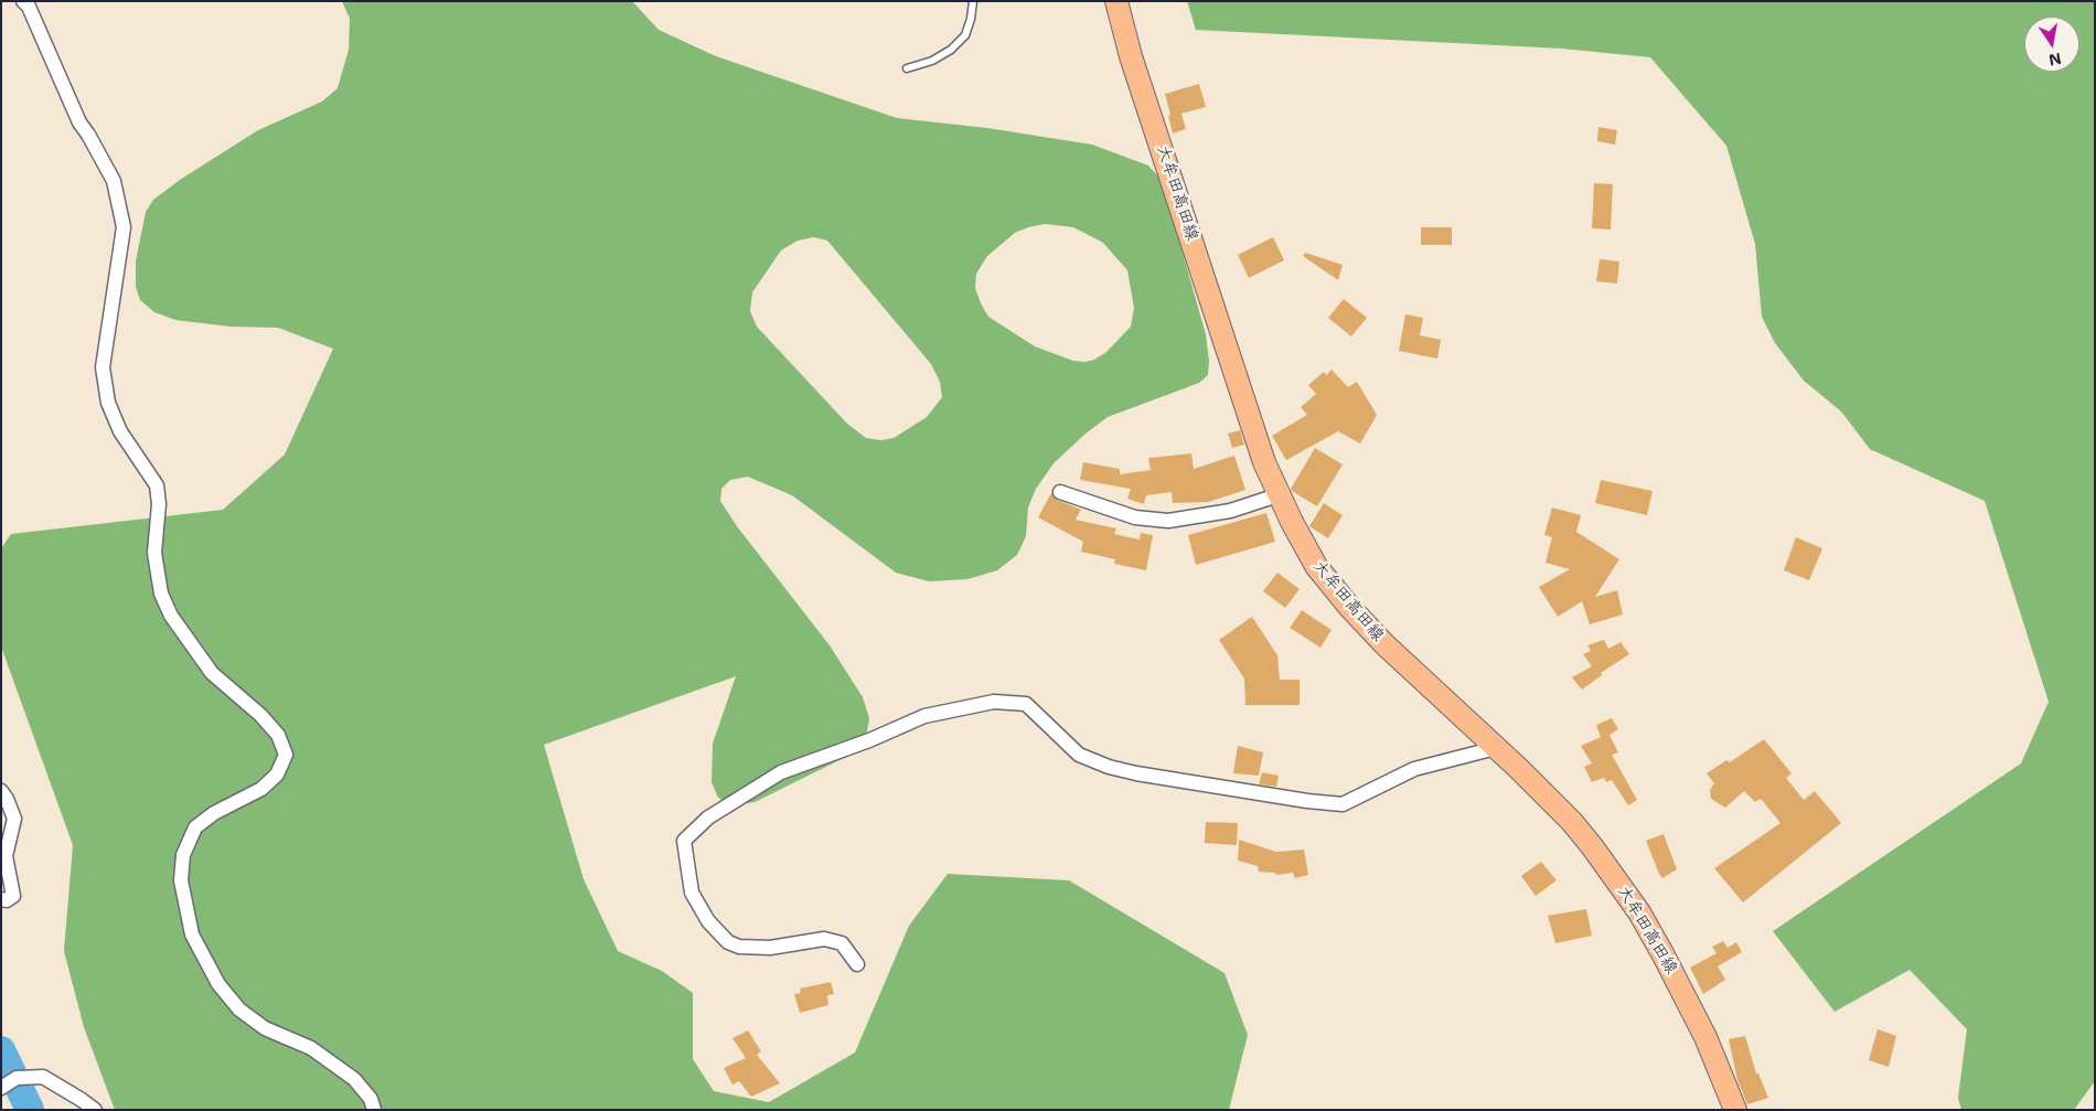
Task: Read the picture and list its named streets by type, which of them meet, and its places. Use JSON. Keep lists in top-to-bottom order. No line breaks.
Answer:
{"streets":{"main road":["大牟田高田線"]},"north":"bottom"}
